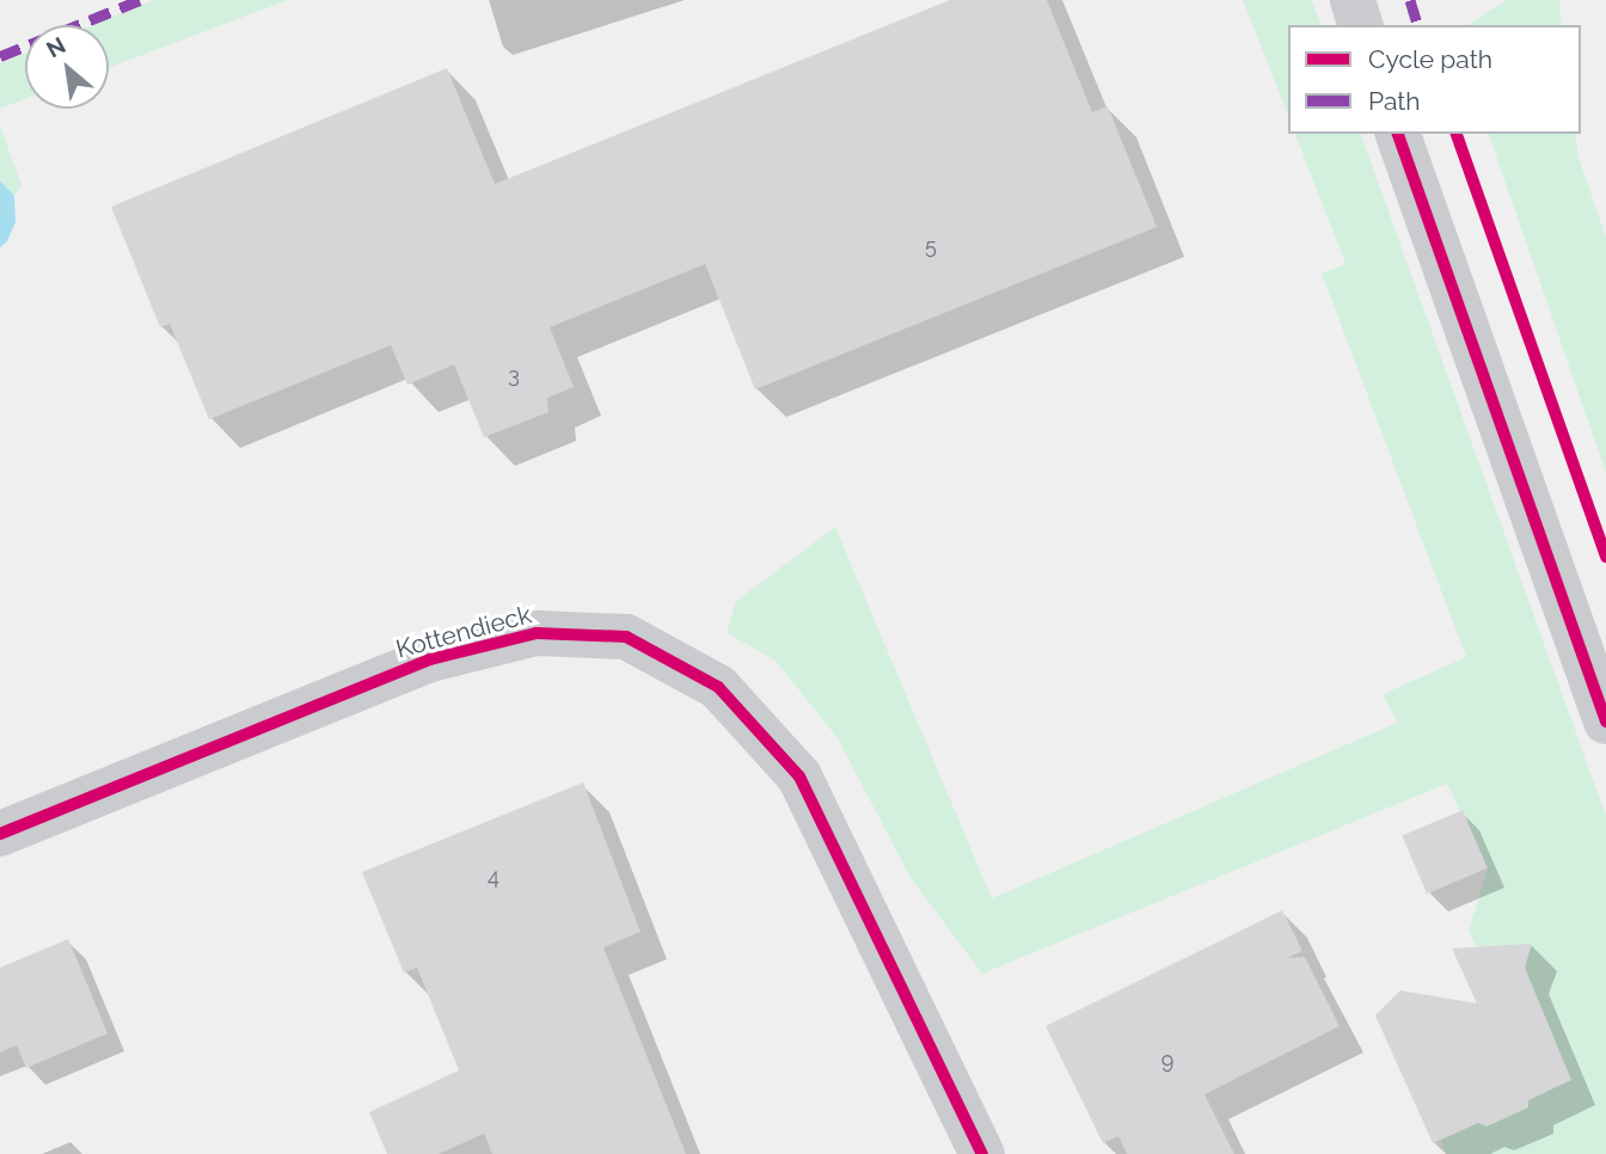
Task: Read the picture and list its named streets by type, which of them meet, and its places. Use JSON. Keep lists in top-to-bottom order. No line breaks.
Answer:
{"streets":{"street":["Kottendieck"]},"house_numbers":["5","3","4","9"],"legend":["Cycle path","Path"],"north":"top left"}
